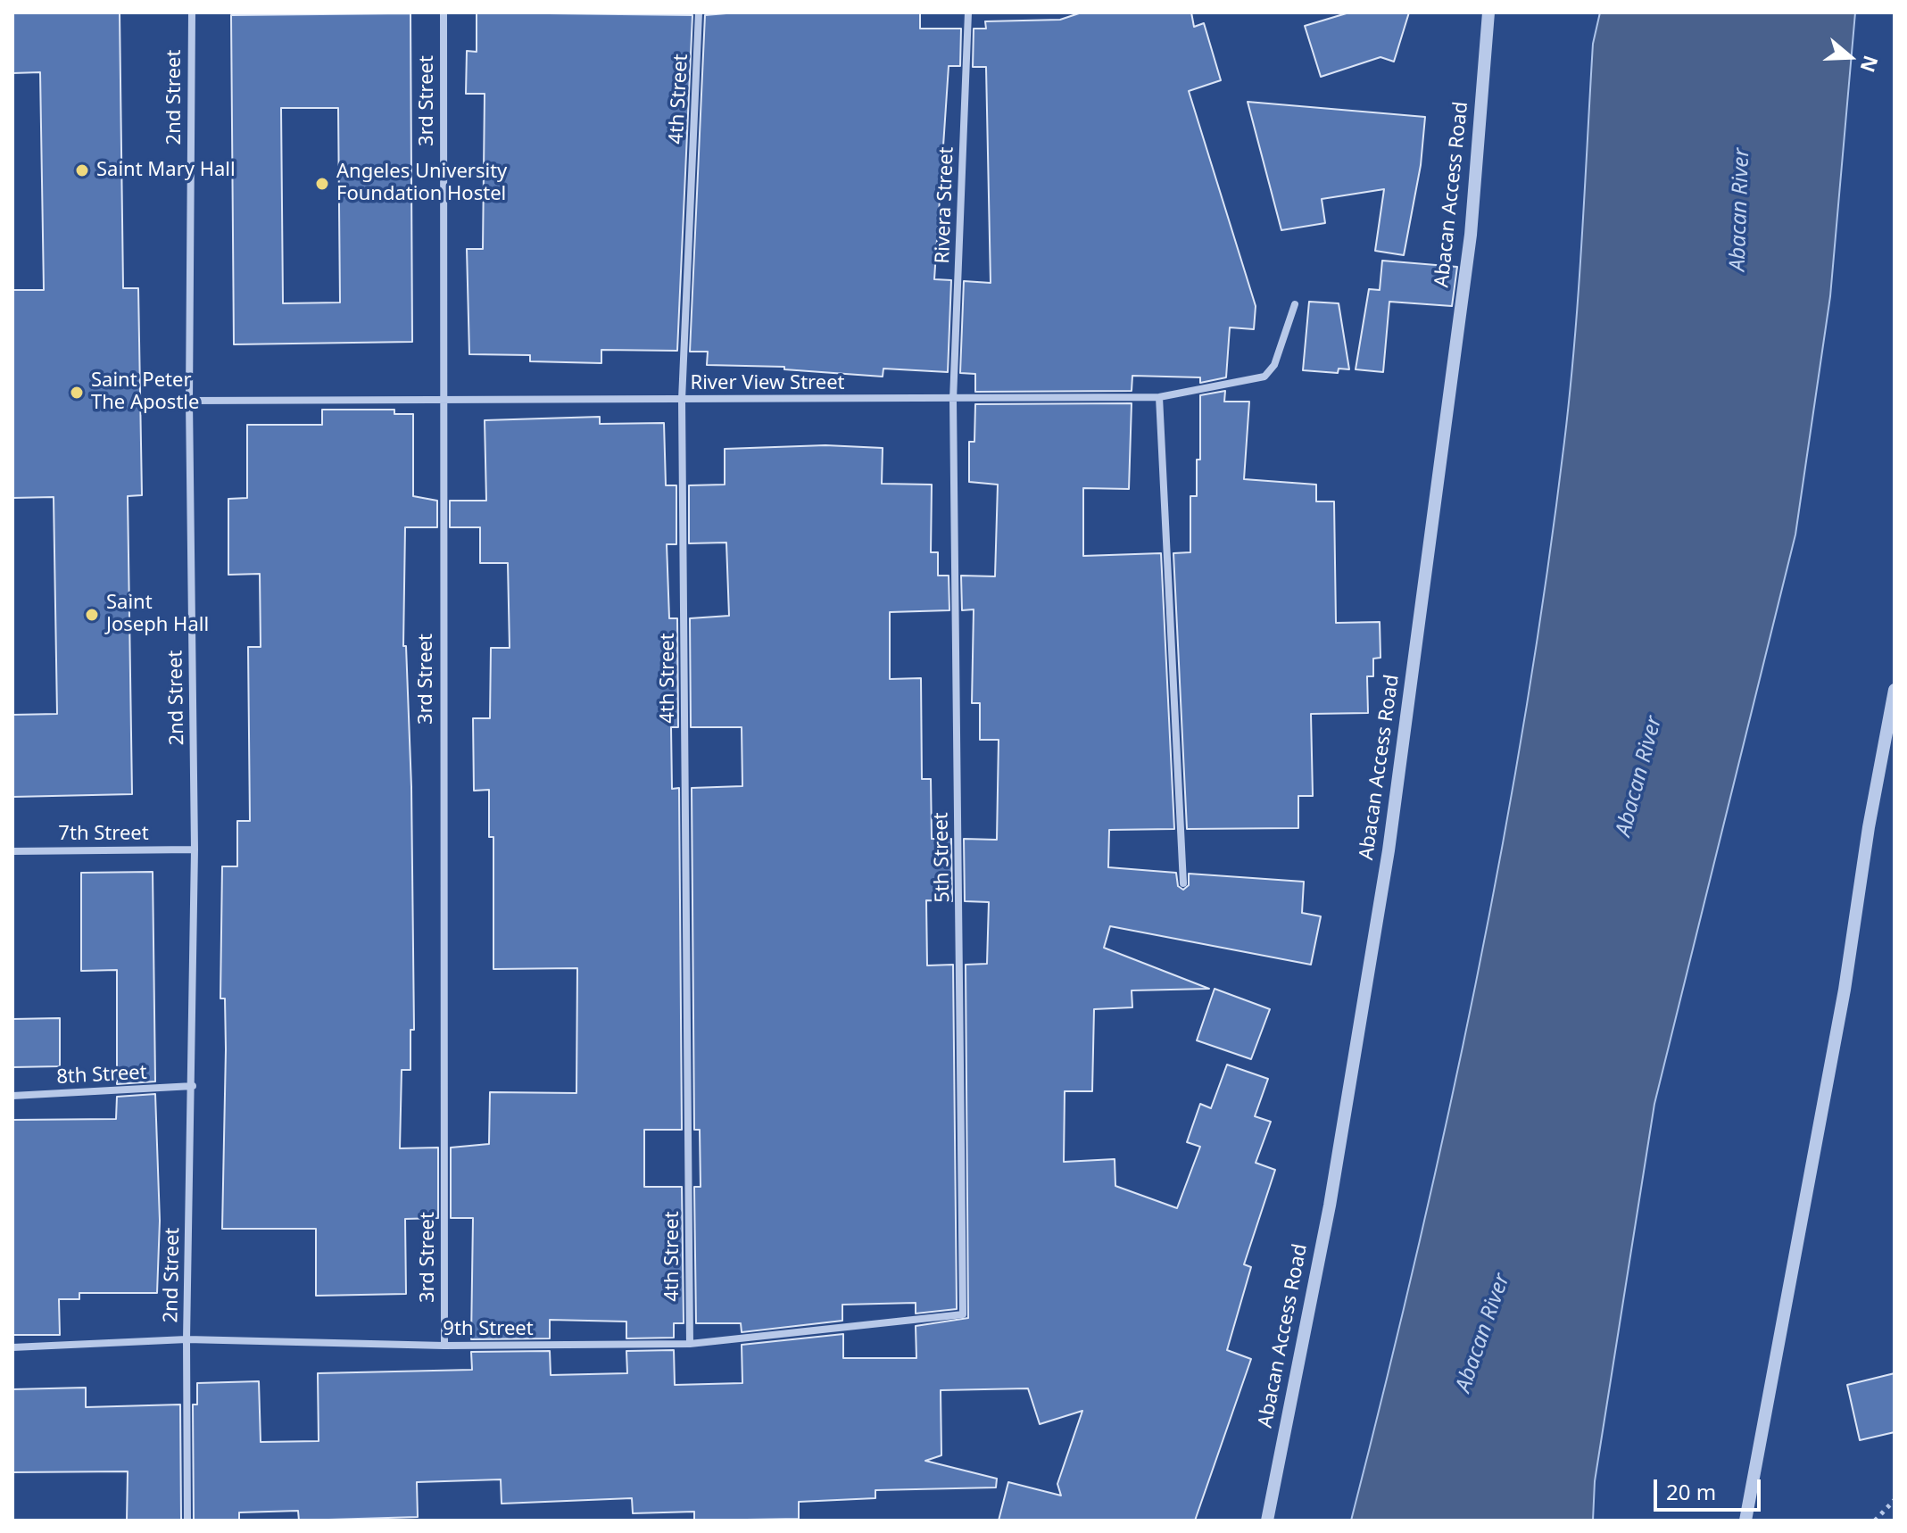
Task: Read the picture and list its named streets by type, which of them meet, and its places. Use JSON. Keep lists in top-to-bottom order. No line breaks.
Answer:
{"streets":{"street":["2nd Street","4th Street","3rd Street","Abacan Access Road","Rivera Street","River View Street","7th Street","5th Street","8th Street","9th Street"]},"crossings":[["2nd Street","River View Street"],["2nd Street","7th Street"],["2nd Street","8th Street"],["2nd Street","9th Street"],["4th Street","River View Street"],["4th Street","9th Street"],["3rd Street","River View Street"],["3rd Street","9th Street"],["Rivera Street","River View Street"],["Rivera Street","5th Street"],["River View Street","5th Street"],["5th Street","9th Street"]],"water":["Abacan River"],"places":["Saint Mary Hall","Angeles University Foundation Hostel","Saint Peter The Apostle","Saint Joseph Hall"],"scale_bar":"20 m","north":"right"}
